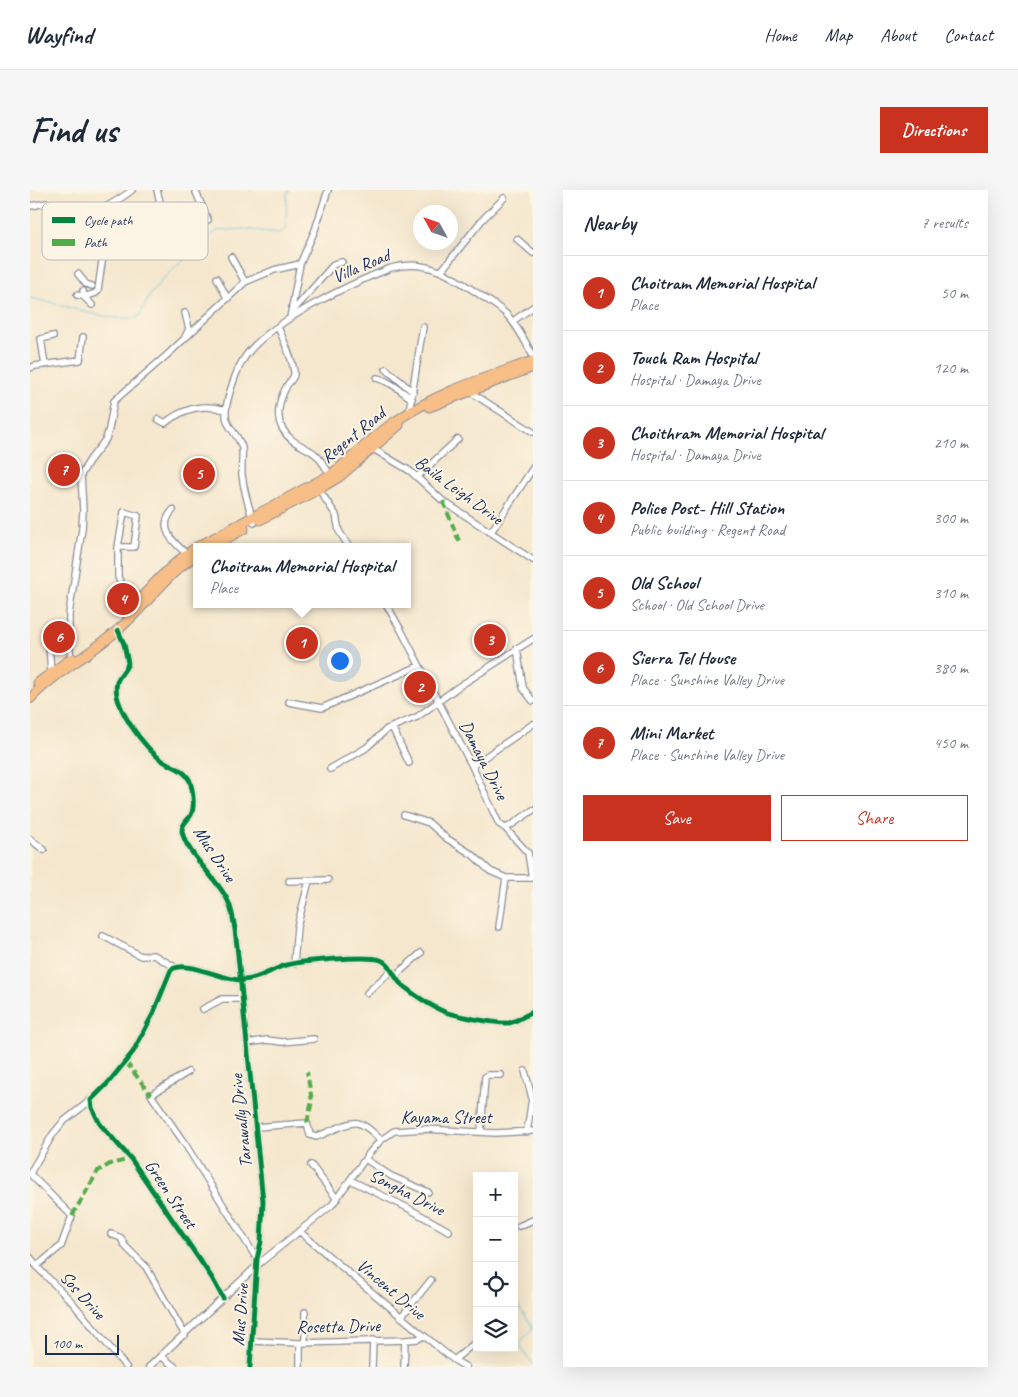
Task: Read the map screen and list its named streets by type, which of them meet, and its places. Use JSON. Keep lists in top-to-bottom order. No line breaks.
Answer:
{"streets":{"main road":["Regent Road"],"street":["Villa Road","Baila Leigh Drive","Damaya Drive","Mus Drive","Kayama Street","Tarawally Drive","Songha Drive","Green Street","Vincent Drive","Sos Drive","Rosetta Drive"]},"crossings":[["Regent Road","Baila Leigh Drive"],["Regent Road","Mus Drive"],["Mus Drive","Kayama Street"],["Mus Drive","Tarawally Drive"],["Mus Drive","Rosetta Drive"],["Kayama Street","Tarawally Drive"],["Kayama Street","Songha Drive"],["Kayama Street","Vincent Drive"],["Vincent Drive","Rosetta Drive"]],"legend":["Cycle path","Path"],"scale_bar":"100 m","north":"top left","page":{"header":"Wayfind","nav":["Home","Map","About","Contact"],"buttons":["Directions",["Save","Share"]],"title":"Find us","heading":["Nearby","7 results"],"list":[{"mark":"1","name":"Choitram Memorial Hospital","note":"Place","value":"50 m"},{"mark":"2","name":"Touch Ram Hospital","note":"Hospital · Damaya Drive","value":"120 m"},{"mark":"3","name":"Choithram Memorial Hospital","note":"Hospital · Damaya Drive","value":"210 m"},{"mark":"4","name":"Police Post- Hill Station","note":"Public building · Regent Road","value":"300 m"},{"mark":"5","name":"Old School","note":"School · Old School Drive","value":"310 m"},{"mark":"6","name":"Sierra Tel House","note":"Place · Sunshine Valley Drive","value":"380 m"},{"mark":"7","name":"Mini Market","note":"Place · Sunshine Valley Drive","value":"450 m"}],"pins":["7","5","4","6","3","1","2"],"popup":["Choitram Memorial Hospital","Place"],"map_buttons":["+","−"],"scale":"100 m"}}
